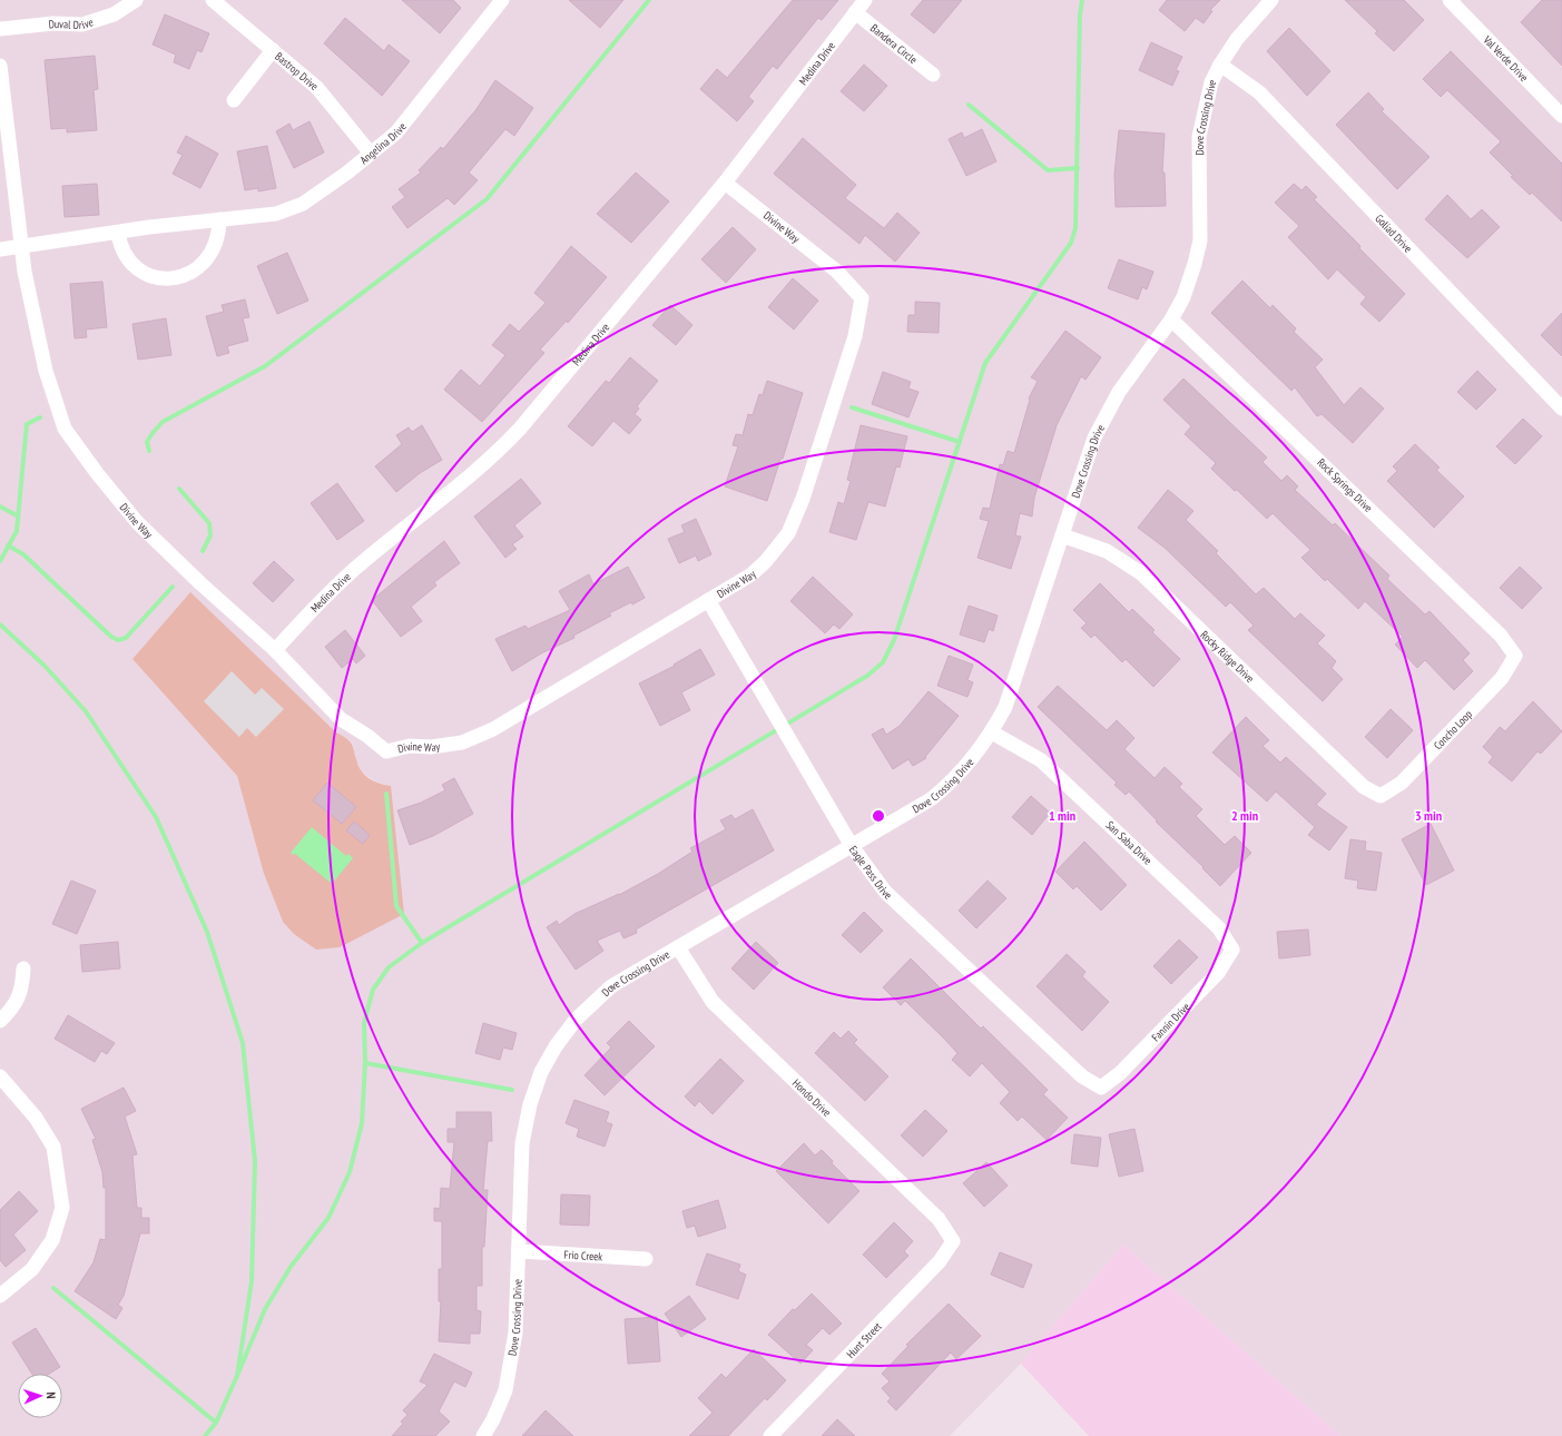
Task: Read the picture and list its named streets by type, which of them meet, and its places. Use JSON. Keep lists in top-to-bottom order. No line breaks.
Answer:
{"streets":{"street":["Duval Drive","Bandera Circle","Val Verde Drive","Medina Drive","Bastrop Drive","Dove Crossing Drive","Angelina Drive","Divine Way","Goliad Drive","Rock Springs Drive","Rocky Ridge Drive","Concho Loop","San Saba Drive","Eagle Pass Drive","Fannin Drive","Hondo Drive","Frio Creek","Hunt Street"]},"crossings":[["Bandera Circle","Medina Drive"],["Medina Drive","Divine Way"],["Bastrop Drive","Angelina Drive"],["Dove Crossing Drive","Goliad Drive"],["Dove Crossing Drive","Rock Springs Drive"],["Dove Crossing Drive","Rocky Ridge Drive"],["Dove Crossing Drive","San Saba Drive"],["Dove Crossing Drive","Eagle Pass Drive"],["Dove Crossing Drive","Hondo Drive"],["Dove Crossing Drive","Frio Creek"],["Angelina Drive","Divine Way"],["Divine Way","Eagle Pass Drive"],["Rock Springs Drive","Concho Loop"],["Rocky Ridge Drive","Concho Loop"],["San Saba Drive","Fannin Drive"],["Eagle Pass Drive","Fannin Drive"],["Hondo Drive","Hunt Street"]],"north":"right","rings":["1 min","2 min","3 min"]}
